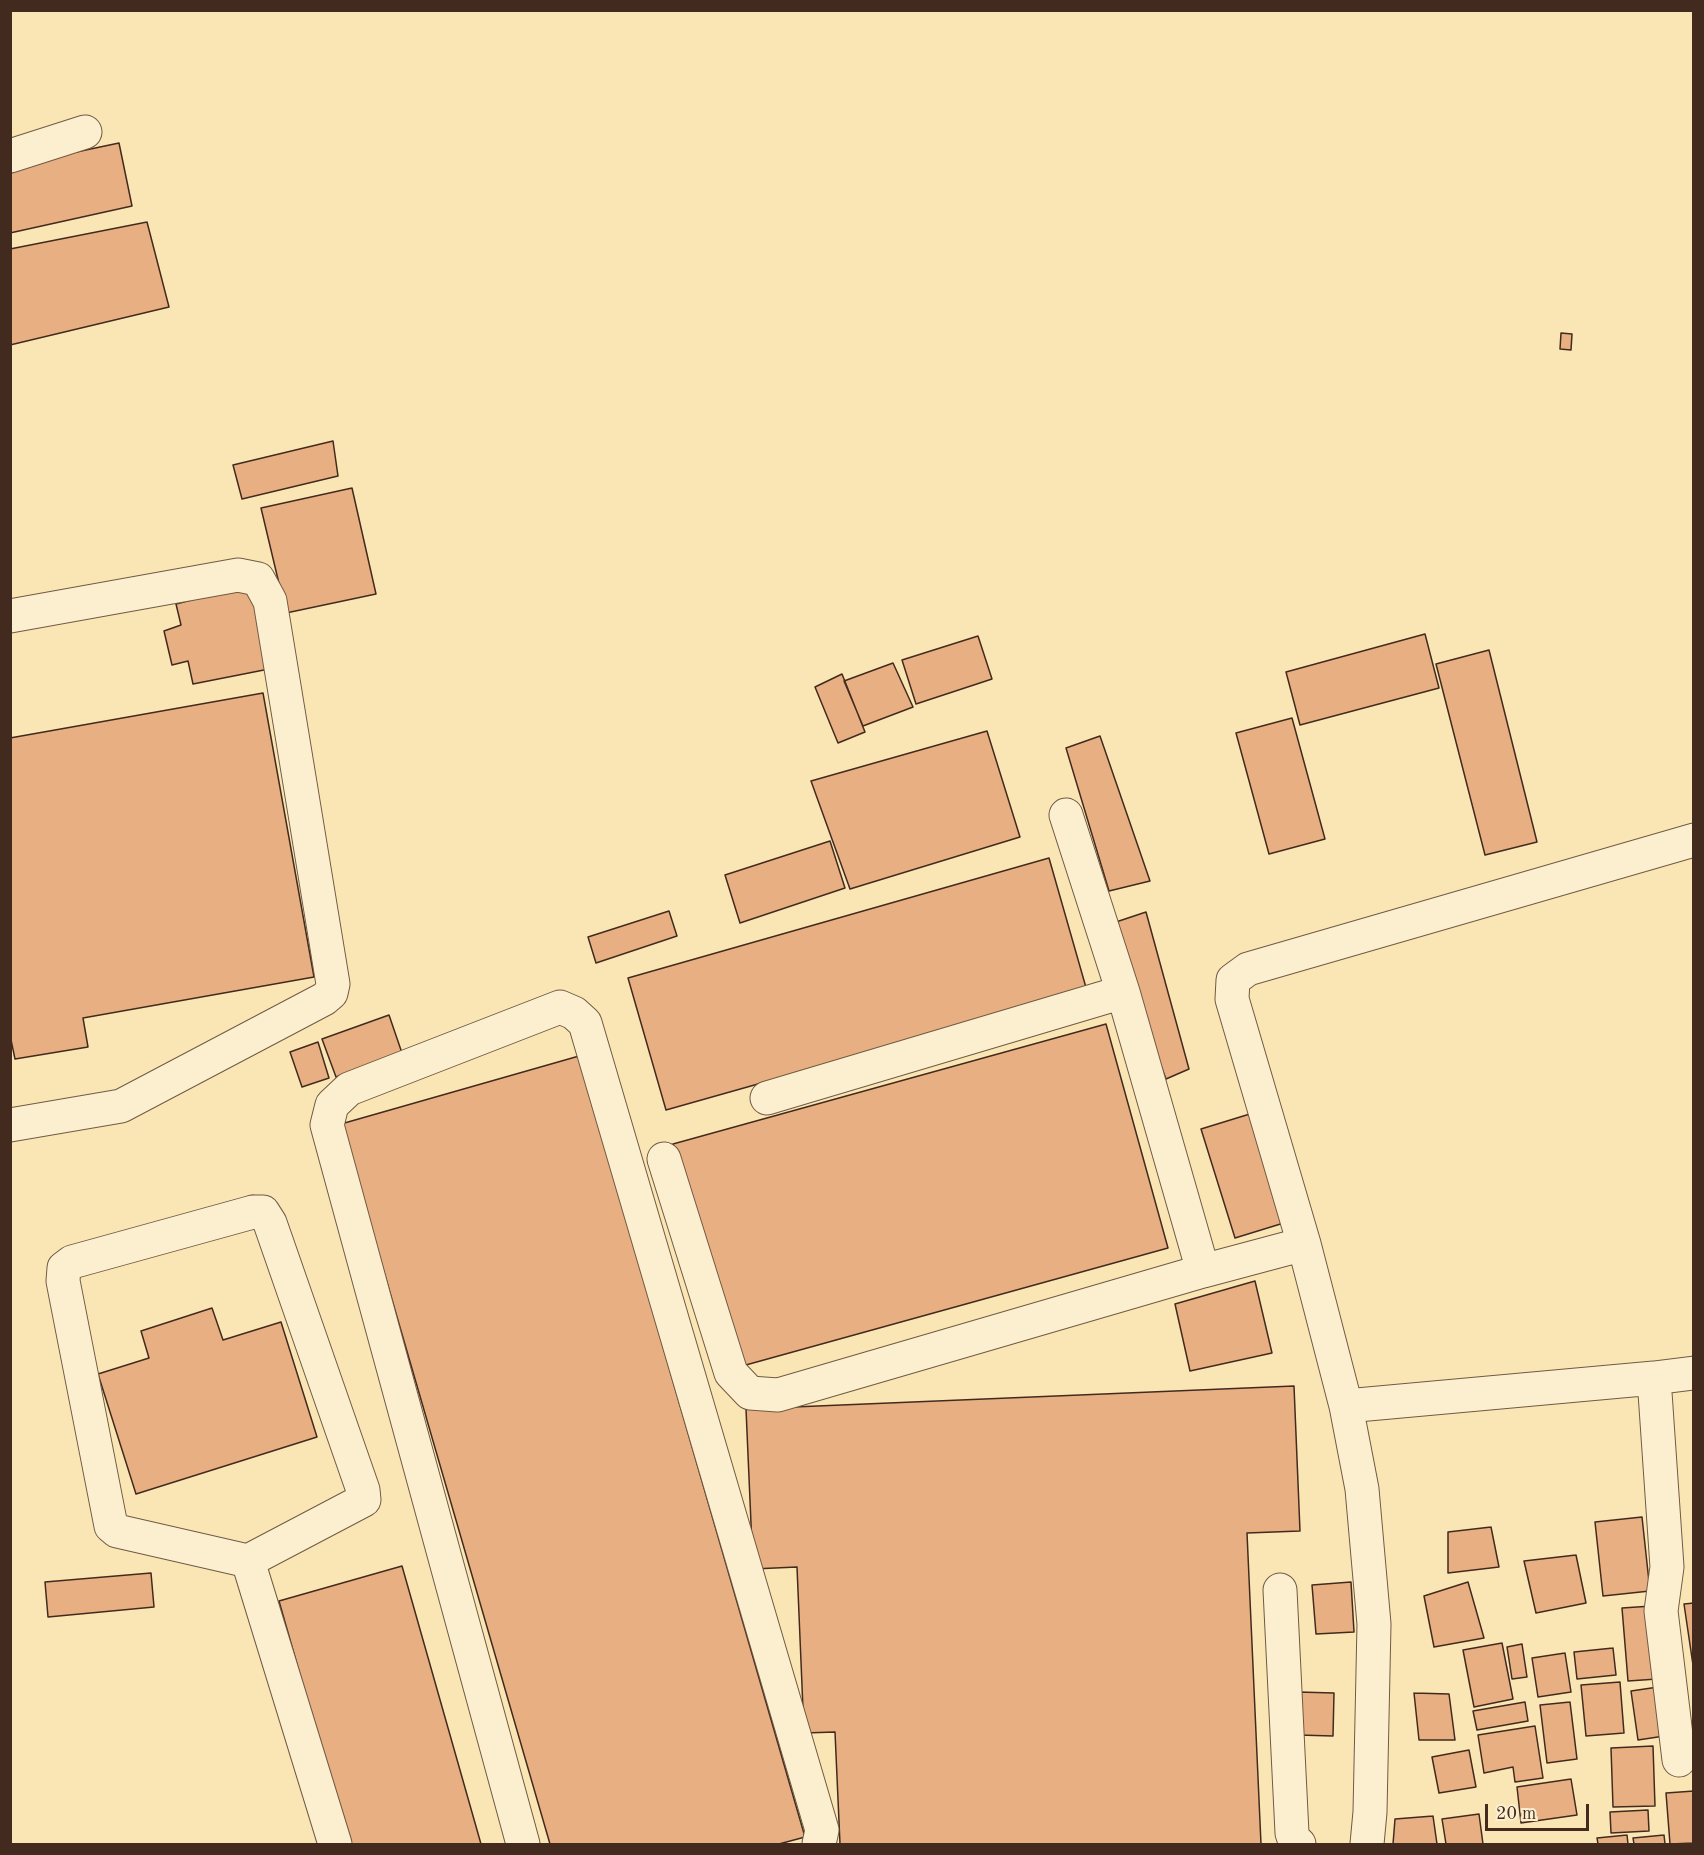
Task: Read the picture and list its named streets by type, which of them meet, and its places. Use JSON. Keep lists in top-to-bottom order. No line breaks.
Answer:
{"scale_bar":"20 m"}
